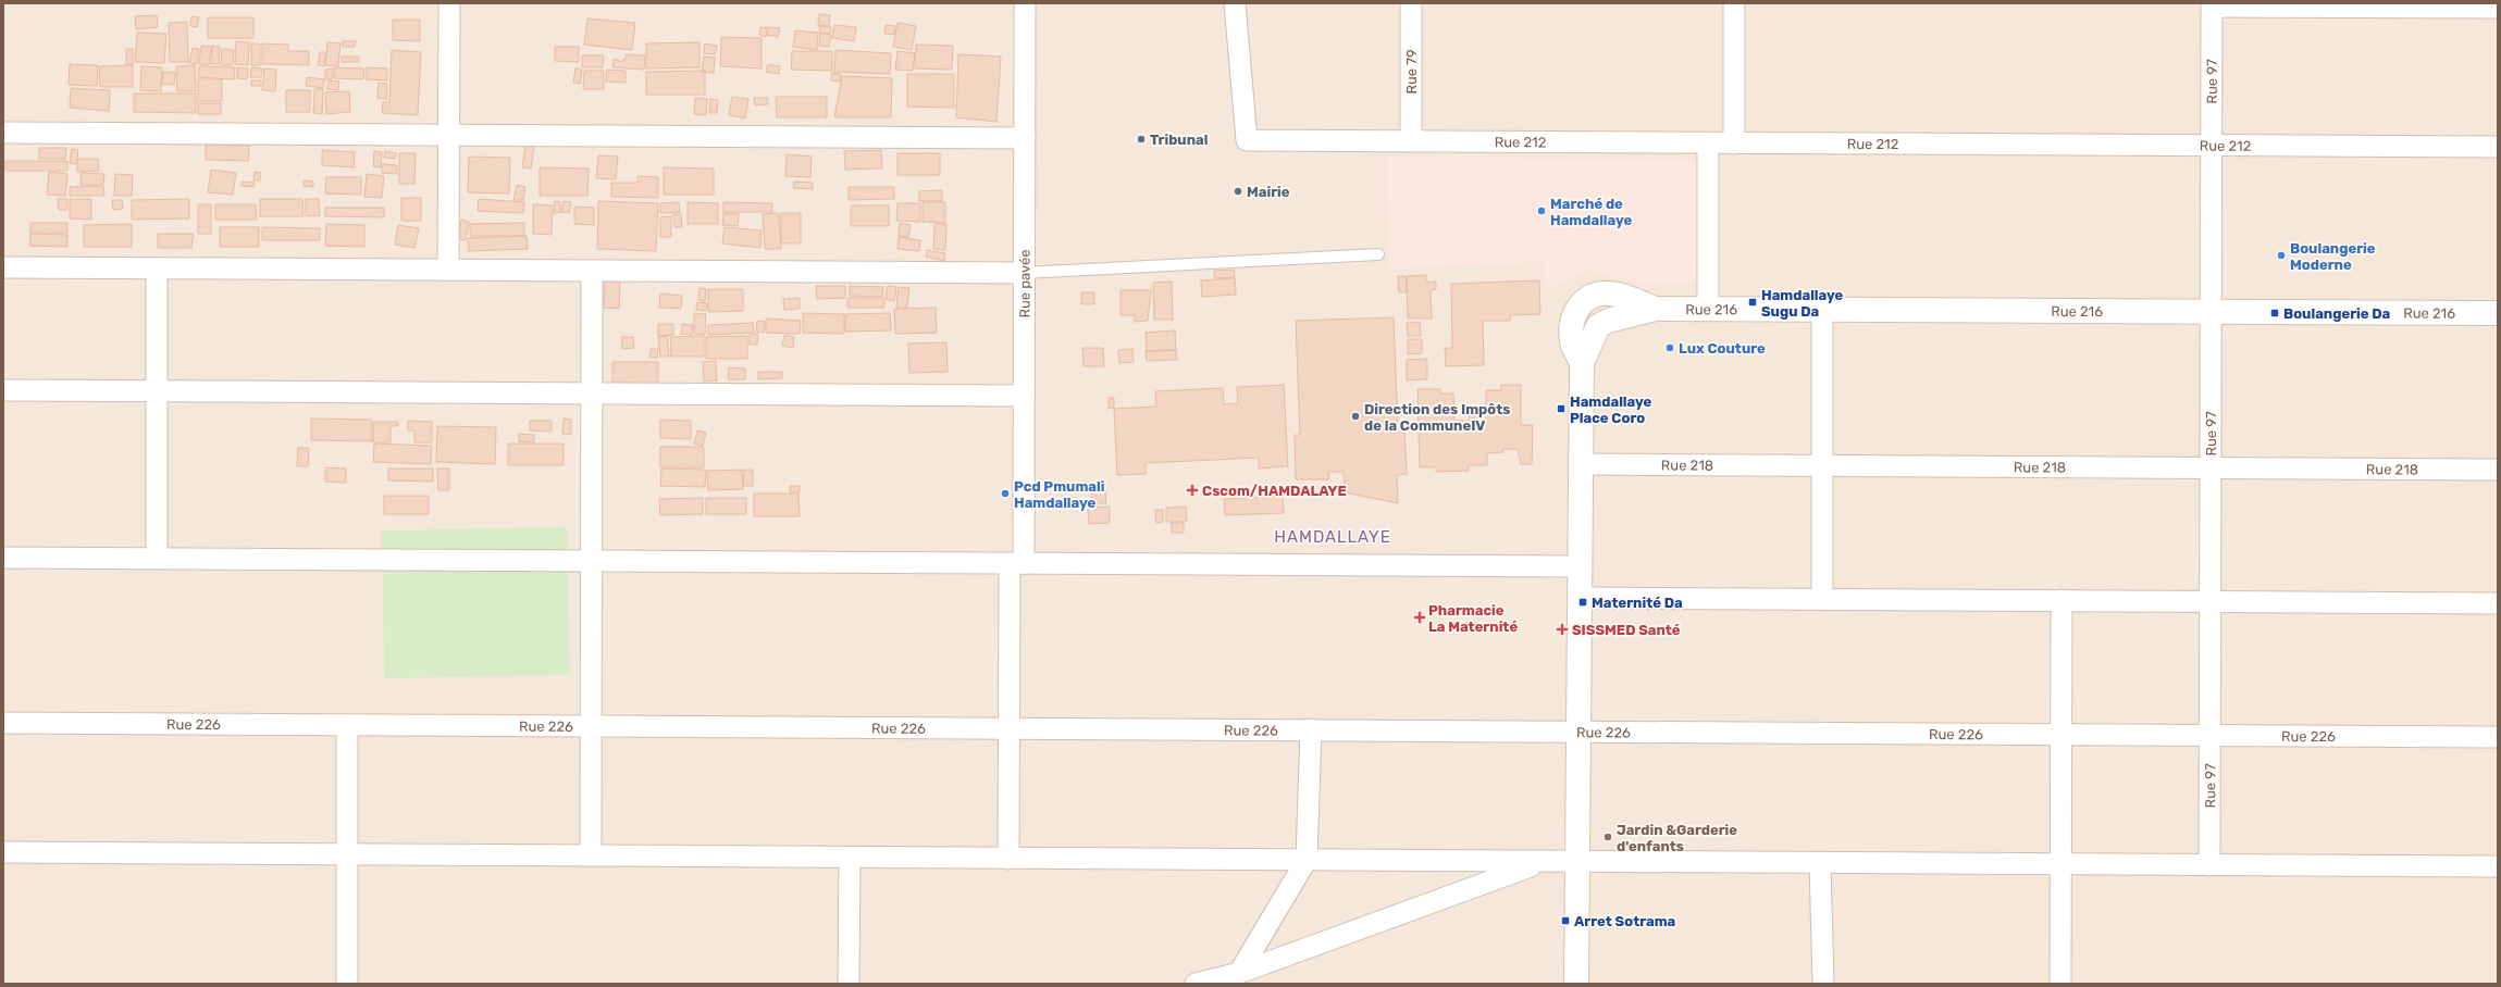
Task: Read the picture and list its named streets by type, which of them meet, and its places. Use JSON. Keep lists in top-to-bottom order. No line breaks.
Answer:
{"streets":{"street":["Rue 79","Rue 97","Rue 212","Rue pavée","Rue 216","Rue 218","Rue 226"]},"crossings":[["Rue 79","Rue 212"],["Rue 97","Rue 212"],["Rue 97","Rue 216"],["Rue 97","Rue 218"],["Rue 97","Rue 226"],["Rue pavée","Rue 226"],["Rue 216","Rue 218"]],"districts":["HAMDALLAYE"],"places":{"other":["Tribunal","Mairie","Marché de Hamdallaye","Boulangerie Moderne","Lux Couture","Direction des Impôts de la CommuneIV","Pcd Pmumali Hamdallaye","Jardin &Garderie d'enfants"],"transit":["Hamdallaye Sugu Da","Boulangerie Da","Hamdallaye Place Coro","Maternité Da","Arret Sotrama"],"health":["Cscom/HAMDALAYE","Pharmacie La Maternité","SISSMED Santé"]}}
